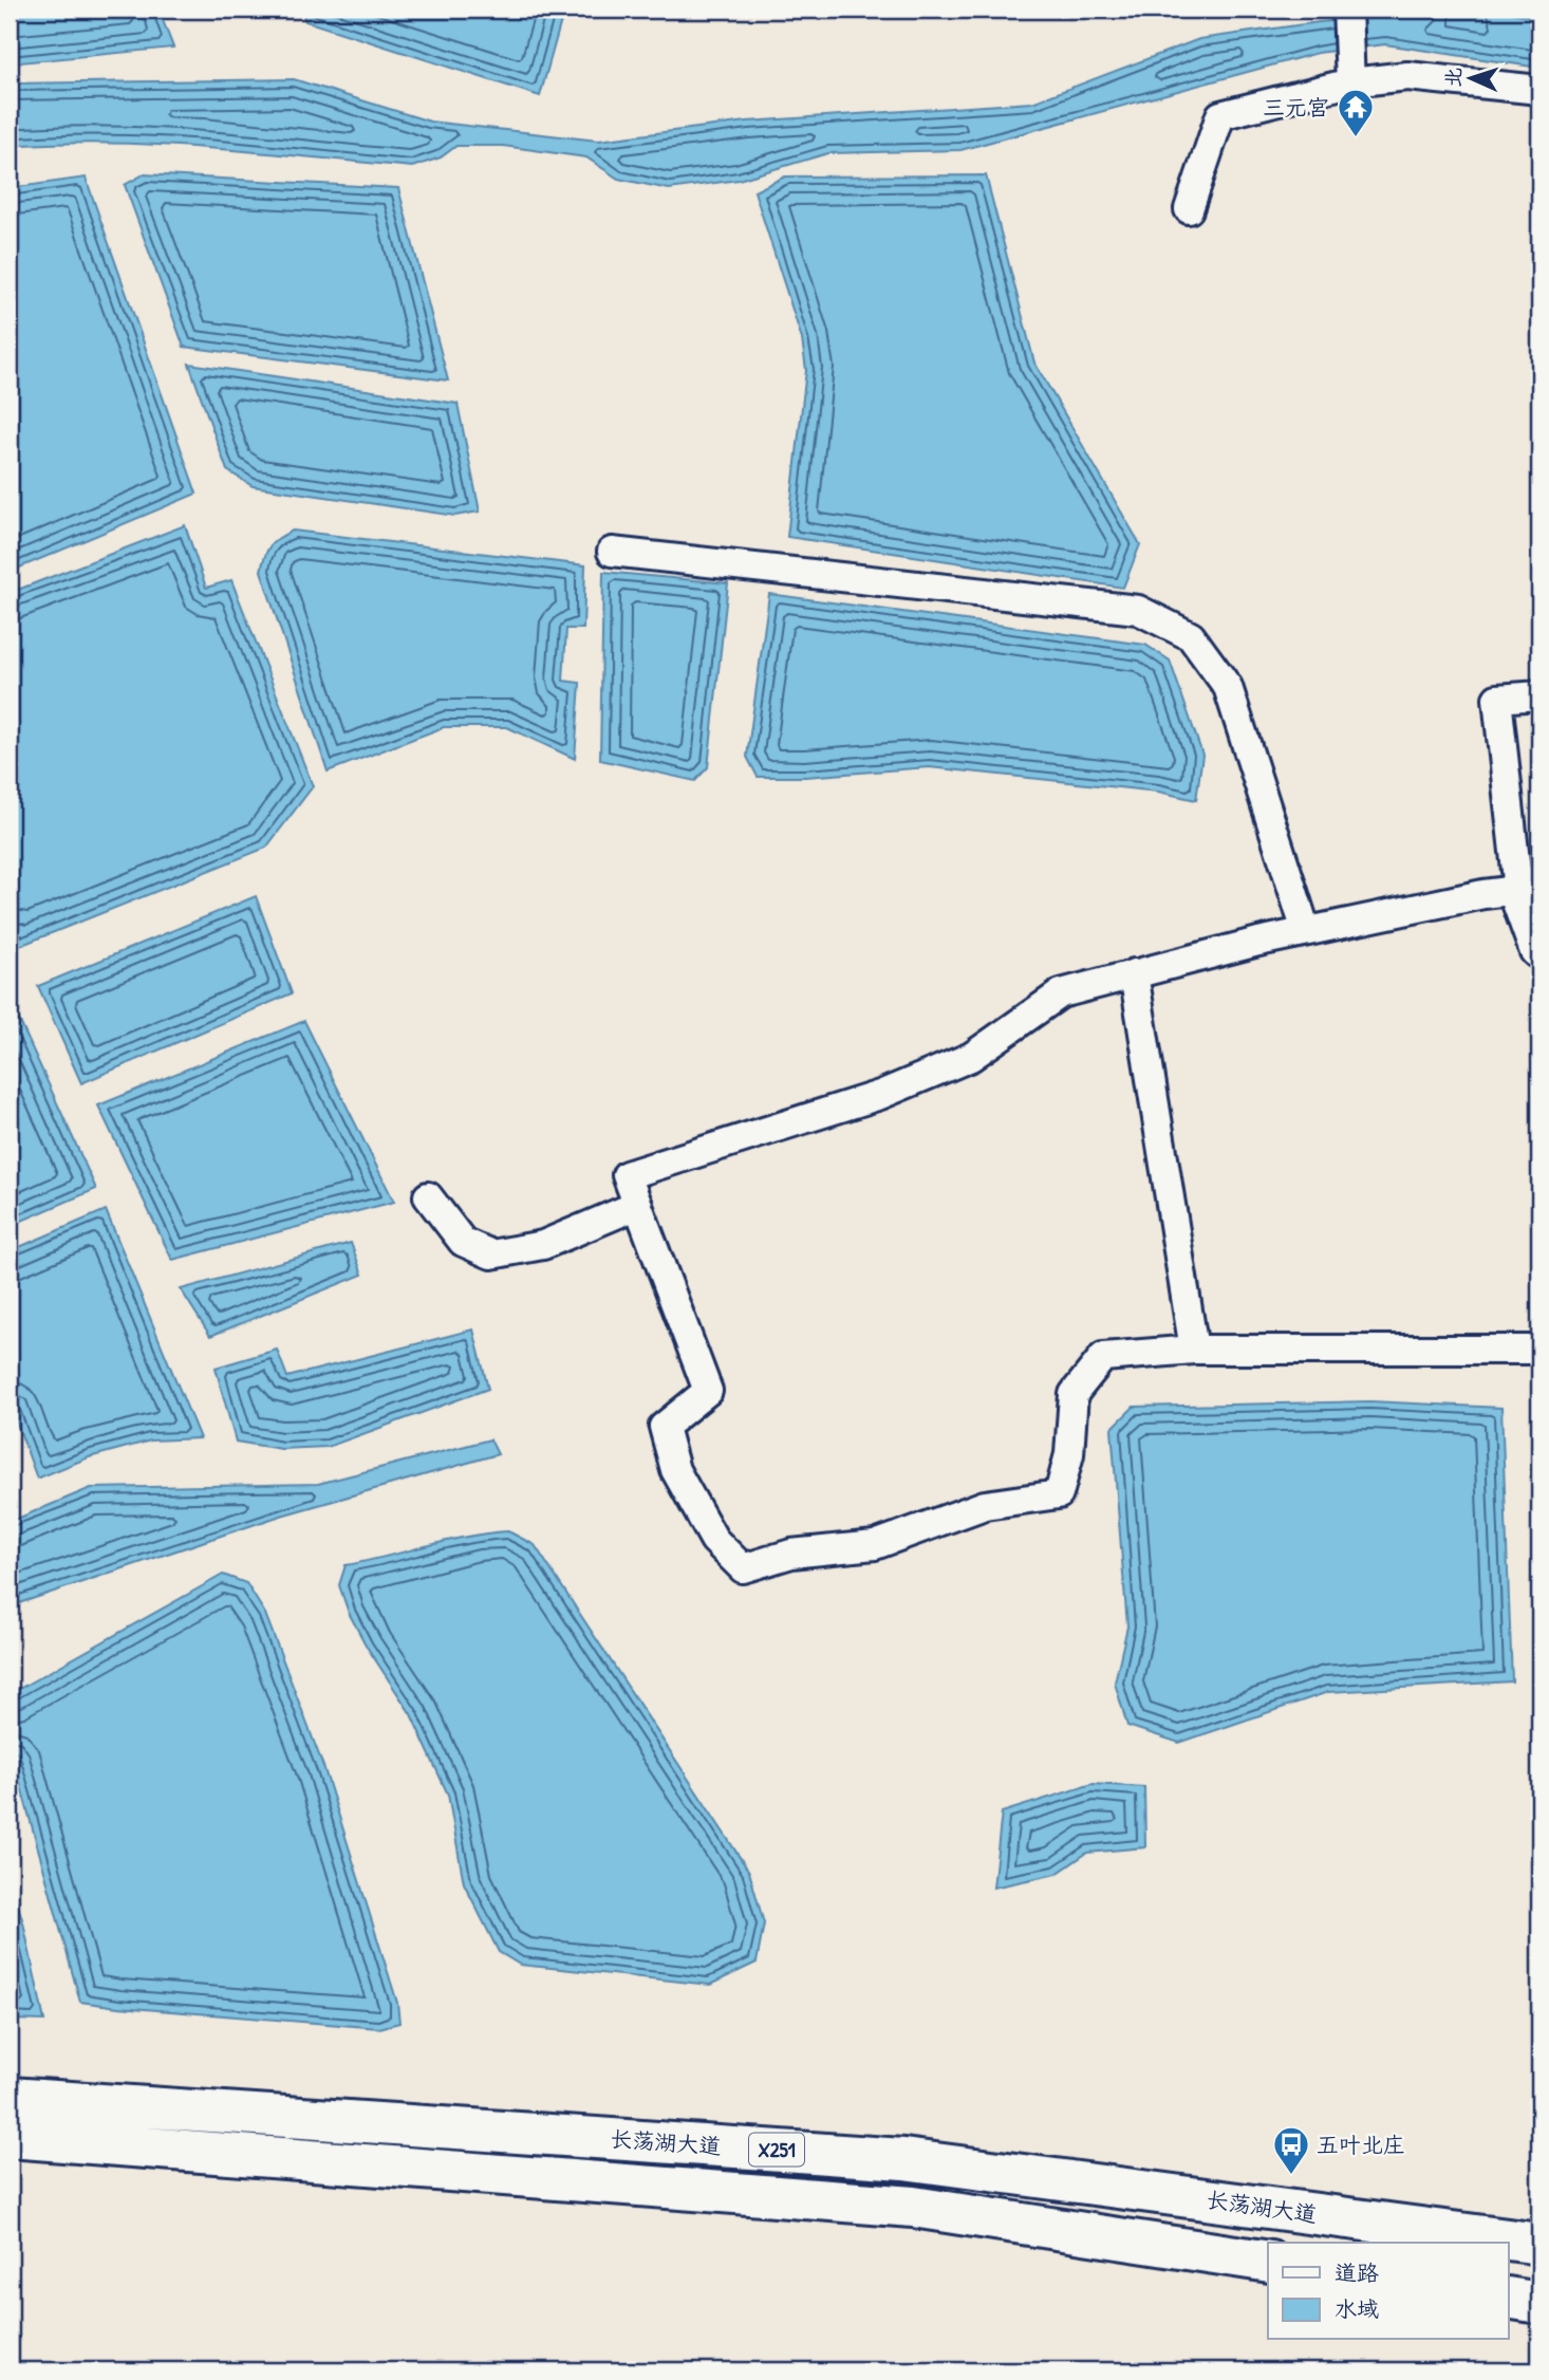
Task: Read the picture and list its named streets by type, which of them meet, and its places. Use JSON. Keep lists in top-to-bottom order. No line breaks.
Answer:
{"streets":{"main road":["长荡湖大道","X251"]},"places":{"temple":["三元宫"],"bus stop":["五叶北庄"]},"legend":["道路","水域"],"north":"left"}
